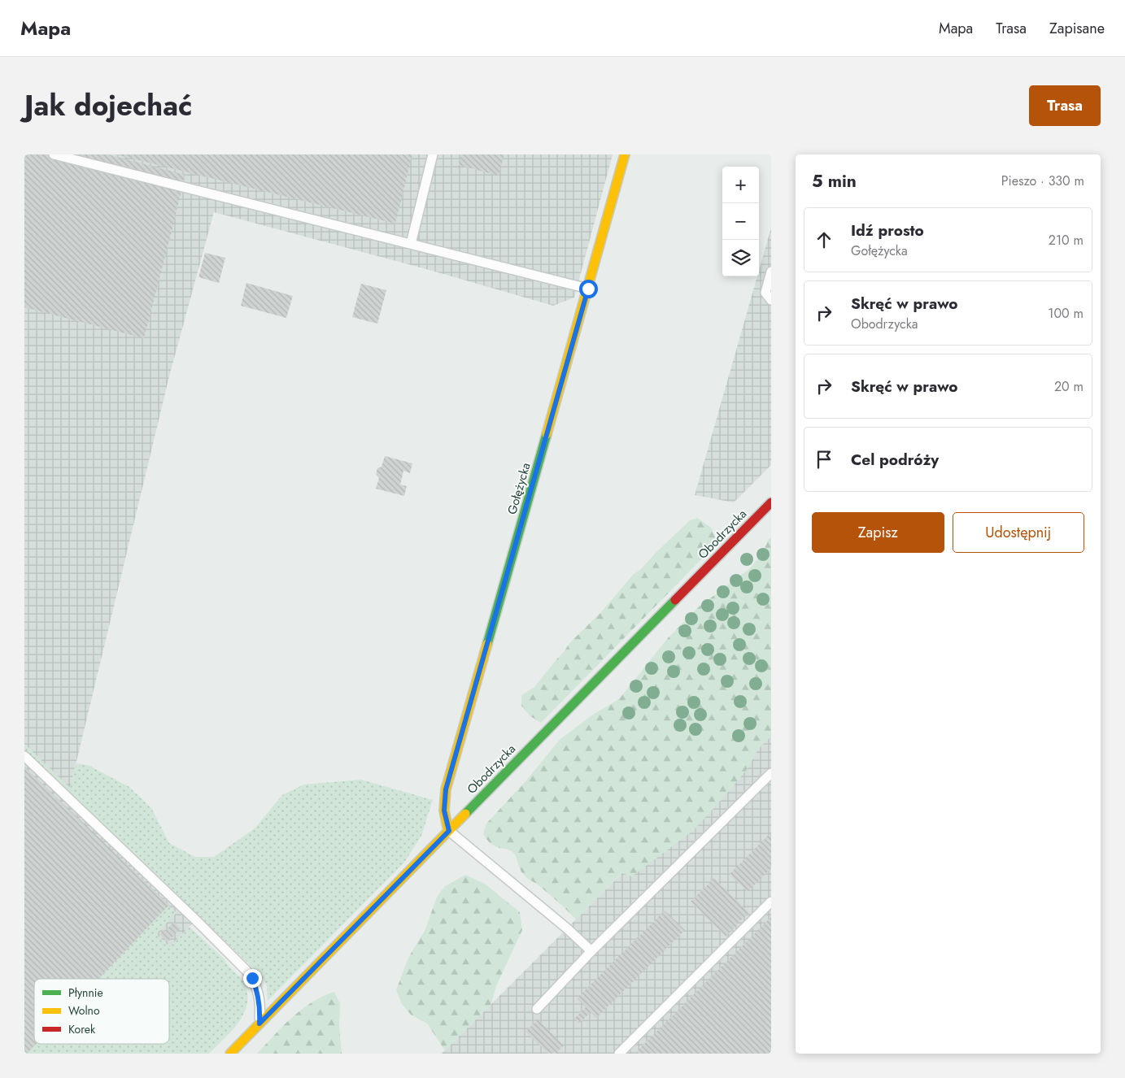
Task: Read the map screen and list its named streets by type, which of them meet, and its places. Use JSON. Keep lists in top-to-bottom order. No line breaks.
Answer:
{"streets":{"street":["Gołężycka","Obodrzycka"]},"crossings":[["Gołężycka","Obodrzycka"]],"legend":["Płynnie","Wolno","Korek"],"page":{"header":"Mapa","nav":["Mapa","Trasa","Zapisane"],"title":"Jak dojechać","buttons":["Trasa",["Zapisz","Udostępnij"]],"heading":["5 min","Pieszo · 330 m"],"map_buttons":["+","−"],"list":[["Idź prosto","Gołężycka","210 m"],["Skręć w prawo","Obodrzycka","100 m"],["Skręć w prawo","20 m"],"Cel podróży"]}}
